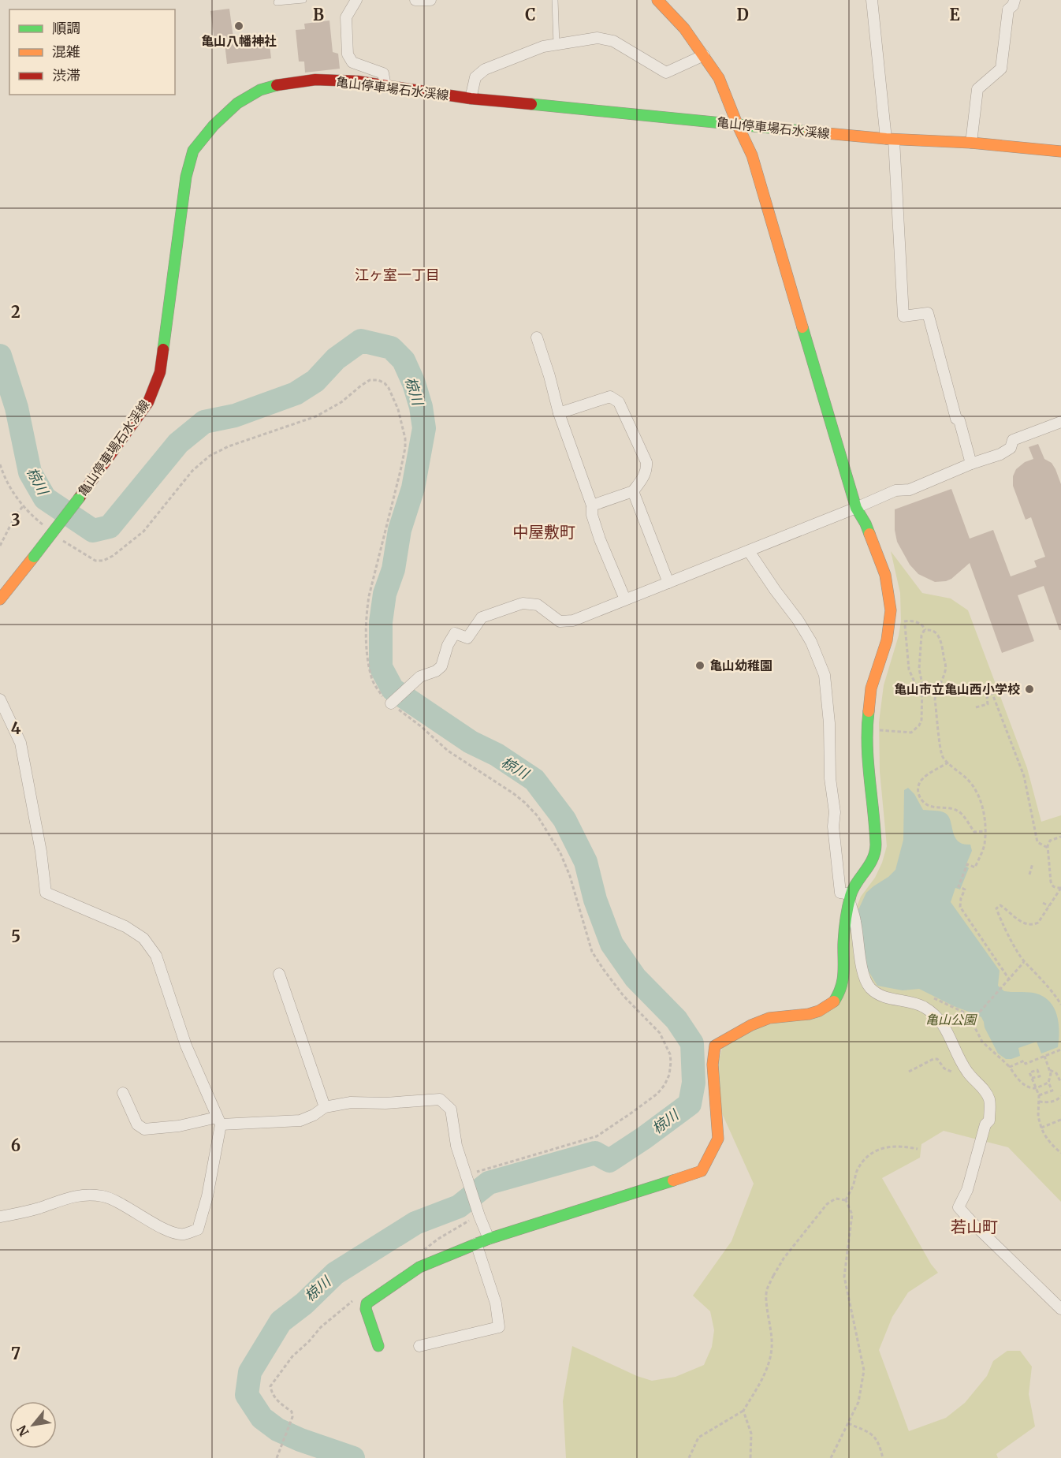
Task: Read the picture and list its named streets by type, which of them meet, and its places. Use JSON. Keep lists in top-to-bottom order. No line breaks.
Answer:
{"streets":{"street":["亀山停車場石水渓線"]},"districts":["江ヶ室一丁目","中屋敷町","若山町"],"water":["椋川"],"parks":["亀山公園"],"places":["亀山八幡神社","亀山幼稚園","亀山市立亀山西小学校"],"legend":["順調","混雑","渋滞"],"north":"bottom left","grid":{"columns":["B","C","D","E"],"rows":["2","3","4","5","6","7"]}}
